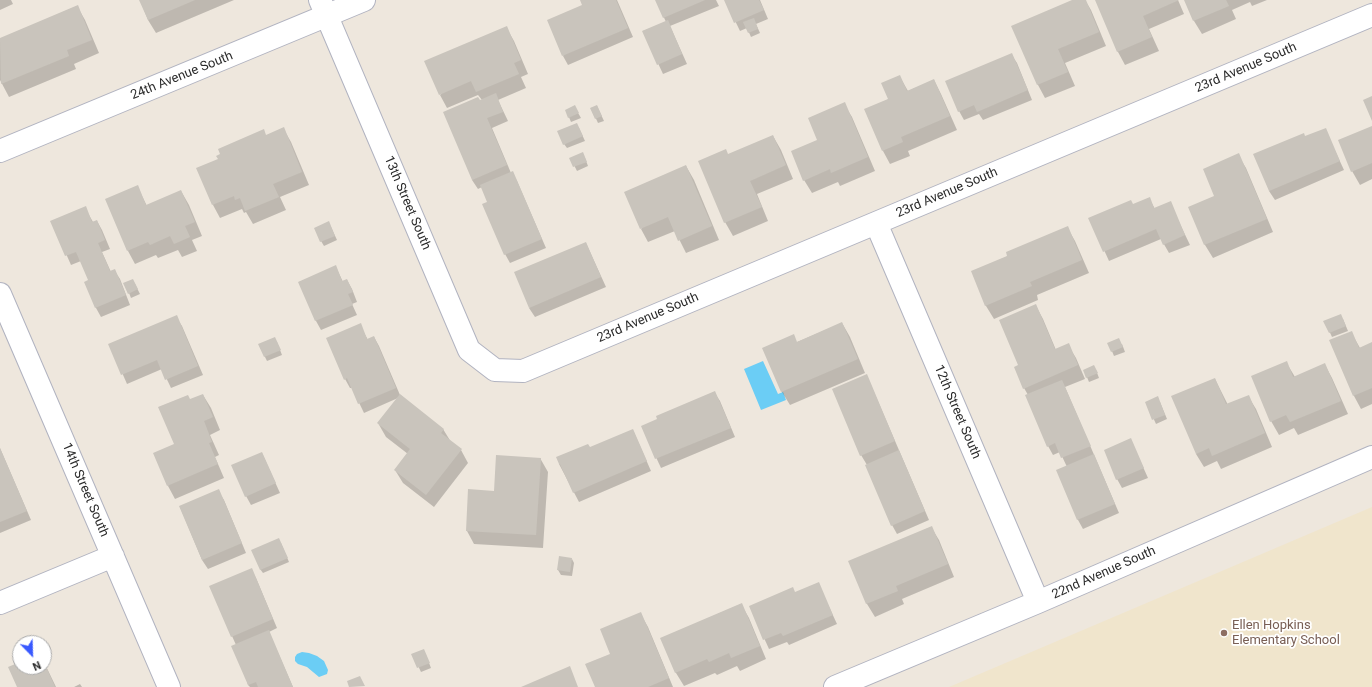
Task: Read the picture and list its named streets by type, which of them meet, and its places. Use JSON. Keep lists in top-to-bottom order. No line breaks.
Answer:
{"streets":{"street":["23rd Avenue South","24th Avenue South","13th Street South","12th Street South","14th Street South","22nd Avenue South"]},"crossings":[["23rd Avenue South","13th Street South"],["23rd Avenue South","12th Street South"],["24th Avenue South","13th Street South"],["12th Street South","22nd Avenue South"]],"places":["Ellen Hopkins Elementary School"],"north":"bottom right"}
